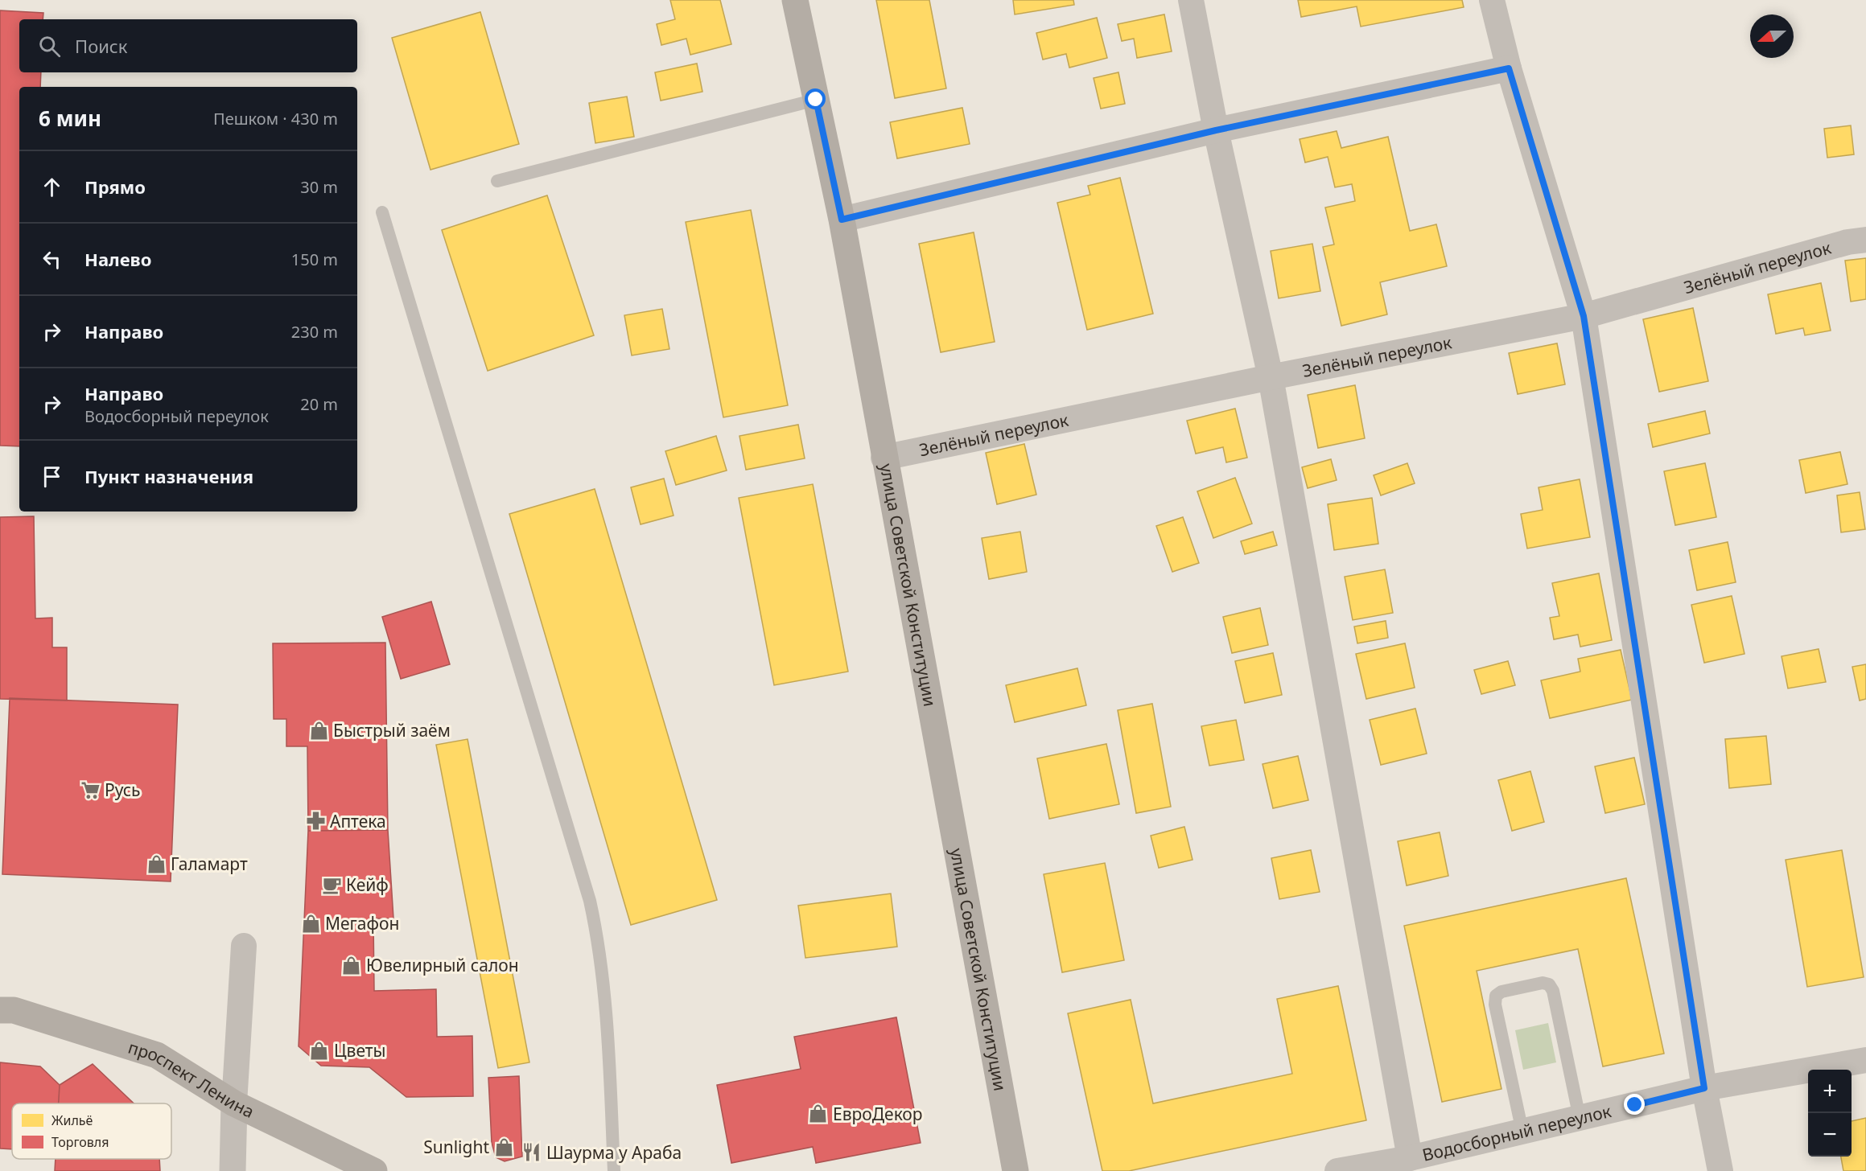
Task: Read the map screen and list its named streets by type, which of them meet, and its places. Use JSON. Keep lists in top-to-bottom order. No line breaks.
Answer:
{"streets":{"main road":["улица Советской Конституции","проспект Ленина"],"street":["Зелёный переулок","Водосборный переулок"]},"crossings":[["Зелёный переулок","улица Советской Конституции"]],"places":{"shop":["Быстрый заём","Галамарт","Мегафон","Ювелирный салон","Цветы","ЕвроДекор","Sunlight"],"supermarket":["Русь"],"pharmacy":["Аптека"],"cafe":["Кейф"],"restaurant":["Шаурма у Араба"]},"legend":["Жильё","Торговля"],"north":"left","page":{"search":"Поиск","heading":["6 мин","Пешком · 430 m"],"list":[["Прямо","30 m"],["Налево","150 m"],["Направо","230 m"],["Направо","Водосборный переулок","20 m"],"Пункт назначения"],"map_buttons":["+","−"]}}
